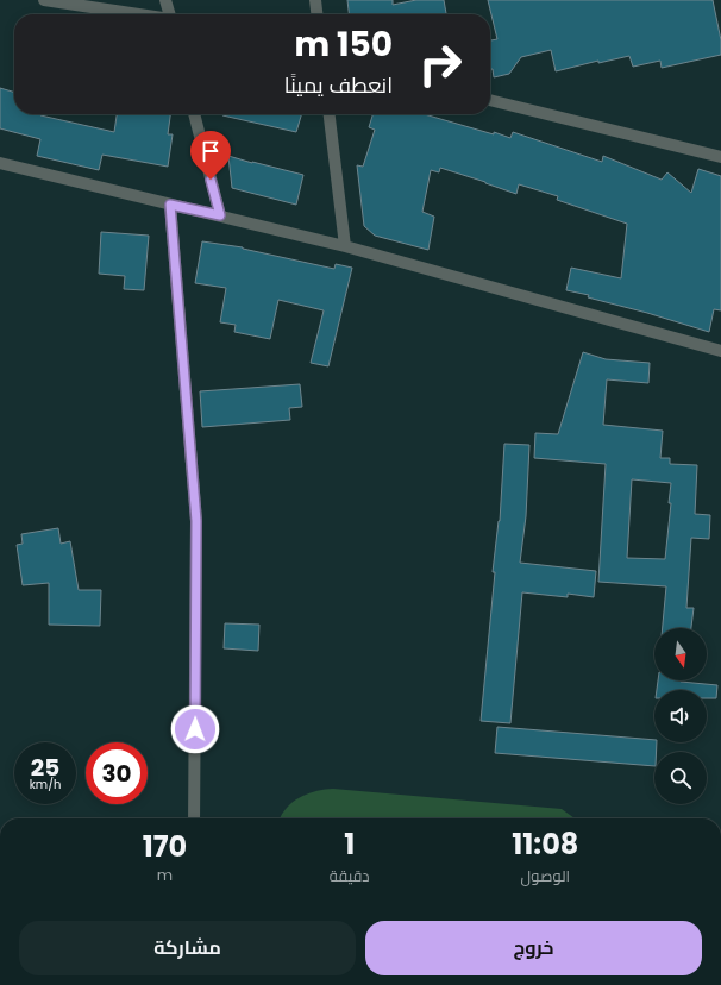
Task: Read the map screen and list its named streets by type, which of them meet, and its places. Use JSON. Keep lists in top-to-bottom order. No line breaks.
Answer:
{"north":"bottom","page":{"turn":["150 m","انعطف يمينًا"],"speed":"25 km/h","limit":"30","eta":["11:08","الوصول","1","دقيقة","170","m"],"buttons":["خروج","مشاركة"]}}
